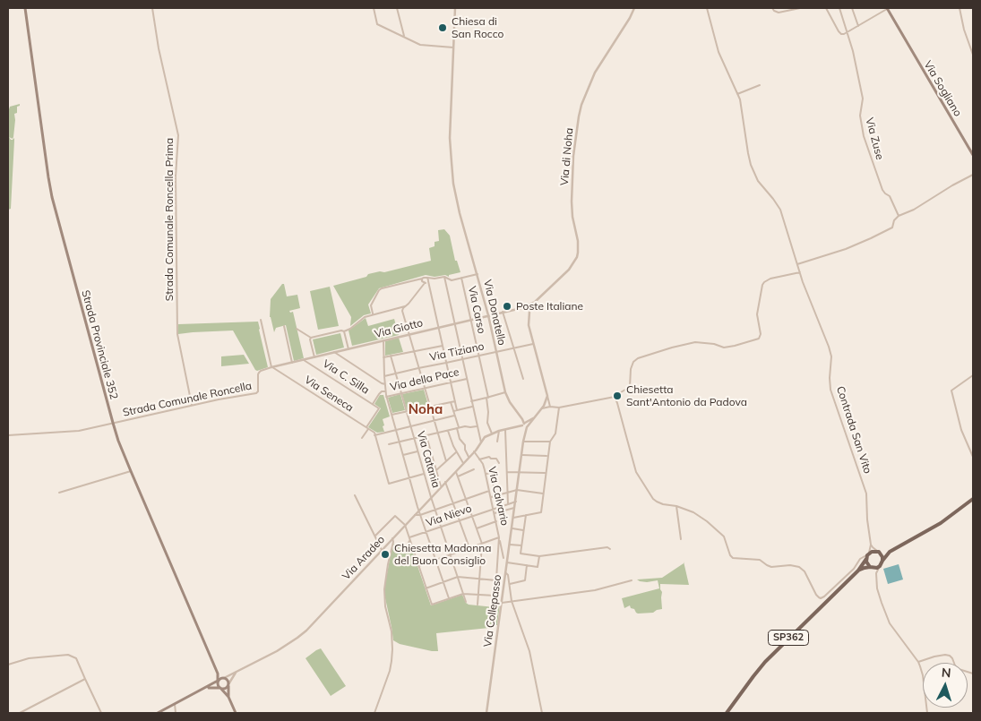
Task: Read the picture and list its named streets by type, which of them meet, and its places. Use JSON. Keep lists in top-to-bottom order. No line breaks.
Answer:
{"streets":{"main road":["Via Sogliano","Strada Provinciale 352","SP362"],"street":["Via Zuse","Via di Noha","Strada Comunale Roncella Prima","Via Carso","Via Donatello","Via Giotto","Via Tiziano","Via C. Silla","Via della Pace","Via Seneca","Strada Comunale Roncella","Contrada San Vito","Via Catania","Via Calvario","Via Nievo","Via Aradeo","Via Collepasso"]},"crossings":[["Via di Noha","Via Giotto"],["Strada Comunale Roncella Prima","Strada Comunale Roncella"],["Via Carso","Via Giotto"],["Via Carso","Via Tiziano"],["Via Carso","Via Aradeo"],["Via Donatello","Via Giotto"],["Via Donatello","Via Tiziano"],["Via Donatello","Via Collepasso"],["Via Giotto","Via C. Silla"],["Via Giotto","Via Seneca"],["Via Giotto","Strada Comunale Roncella"],["Strada Provinciale 352","Strada Comunale Roncella"],["Strada Provinciale 352","Via Aradeo"],["Via Tiziano","Via Catania"],["Via C. Silla","Via Seneca"],["Via della Pace","Via Catania"],["Via Seneca","Strada Comunale Roncella"],["Via Catania","Via Nievo"],["Via Catania","Via Aradeo"],["Via Calvario","Via Nievo"],["Via Calvario","Via Aradeo"],["Via Nievo","Via Collepasso"]],"districts":["Noha"],"places":["Chiesa di San Rocco","Poste Italiane","Chiesetta Sant'Antonio da Padova","Chiesetta Madonna del Buon Consiglio"],"north":"top"}
